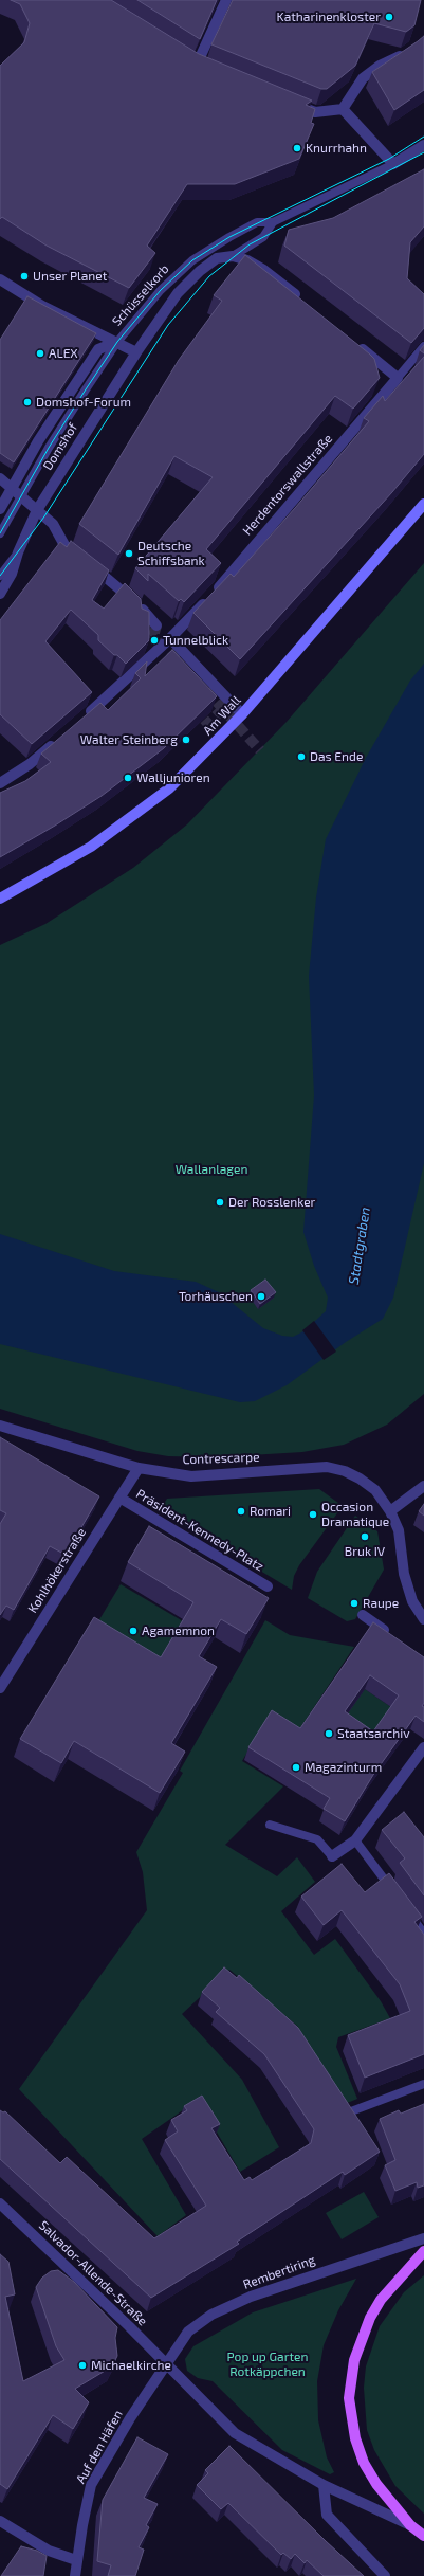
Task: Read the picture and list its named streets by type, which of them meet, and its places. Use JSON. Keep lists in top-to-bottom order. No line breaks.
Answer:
{"streets":{"main road":["Am Wall"],"street":["Schüsselkorb","Domshof","Herdentorswallstraße","Contrescarpe","Präsident-Kennedy-Platz","Kohlhökerstraße","Rembertiring","Salvador-Allende-Straße","Auf den Häfen"]},"crossings":[["Schüsselkorb","Domshof"],["Contrescarpe","Kohlhökerstraße"],["Präsident-Kennedy-Platz","Kohlhökerstraße"],["Rembertiring","Salvador-Allende-Straße"],["Rembertiring","Auf den Häfen"],["Salvador-Allende-Straße","Auf den Häfen"]],"water":["Stadtgraben"],"parks":["Wallanlagen","Pop up Garten Rotkäppchen"],"places":["Katharinenkloster","Knurrhahn","Unser Planet","ALEX","Domshof-Forum","Deutsche Schiffsbank","Tunnelblick","Walter Steinberg","Das Ende","Walljunioren","Der Rosslenker","Torhäuschen","Romari","Occasion Dramatique","Bruk IV","Raupe","Agamemnon","Staatsarchiv","Magazinturm","Michaelkirche"]}
